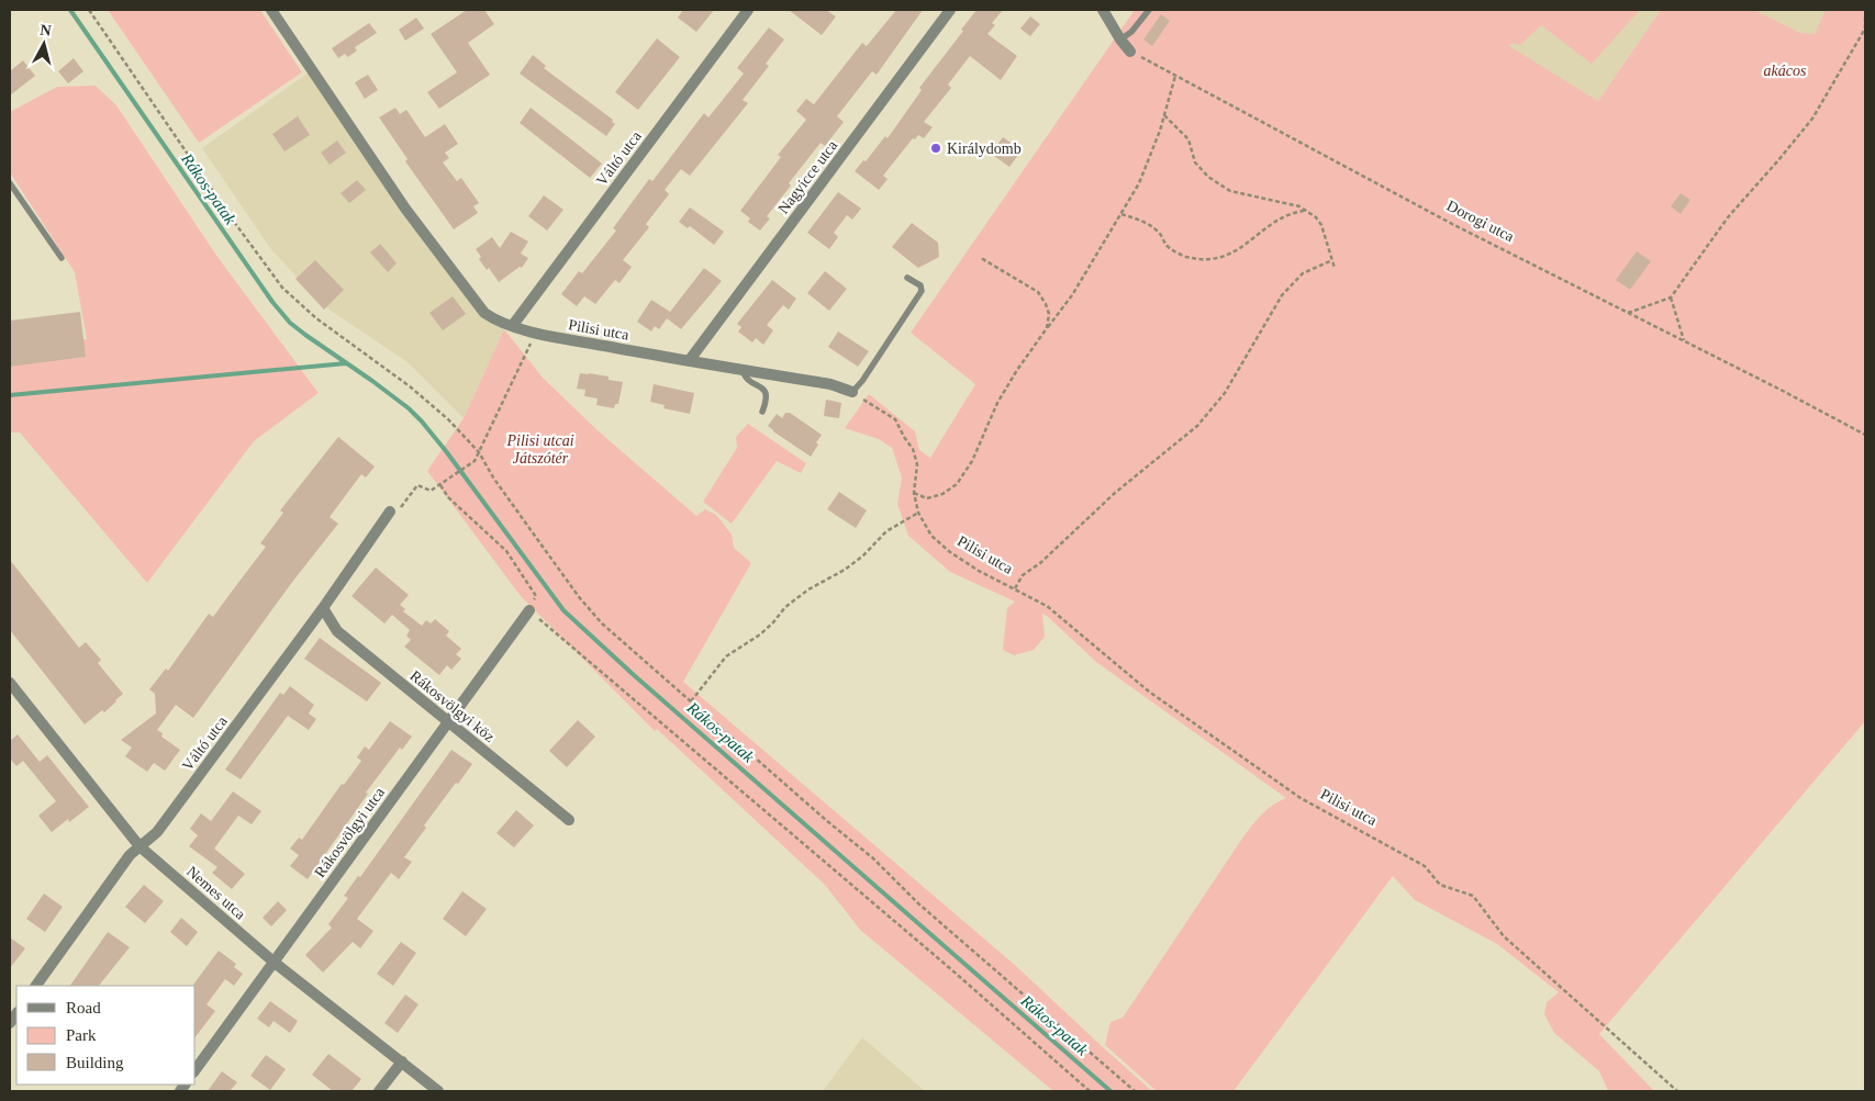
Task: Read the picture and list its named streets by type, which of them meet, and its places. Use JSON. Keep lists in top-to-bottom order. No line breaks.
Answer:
{"streets":{"street":["Váltó utca","Nagyicce utca","Pilisi utca","Rákosvölgyi köz","Rákosvölgyi utca","Nemes utca"],"path":["Dorogi utca"]},"crossings":[["Váltó utca","Pilisi utca"],["Váltó utca","Rákosvölgyi köz"],["Váltó utca","Nemes utca"],["Nagyicce utca","Pilisi utca"],["Rákosvölgyi köz","Rákosvölgyi utca"],["Rákosvölgyi utca","Nemes utca"]],"water":["Rákos-patak"],"parks":["akácos","Pilisi utcai Játszótér"],"places":["Királydomb"],"legend":["Road","Park","Building"],"north":"top"}
